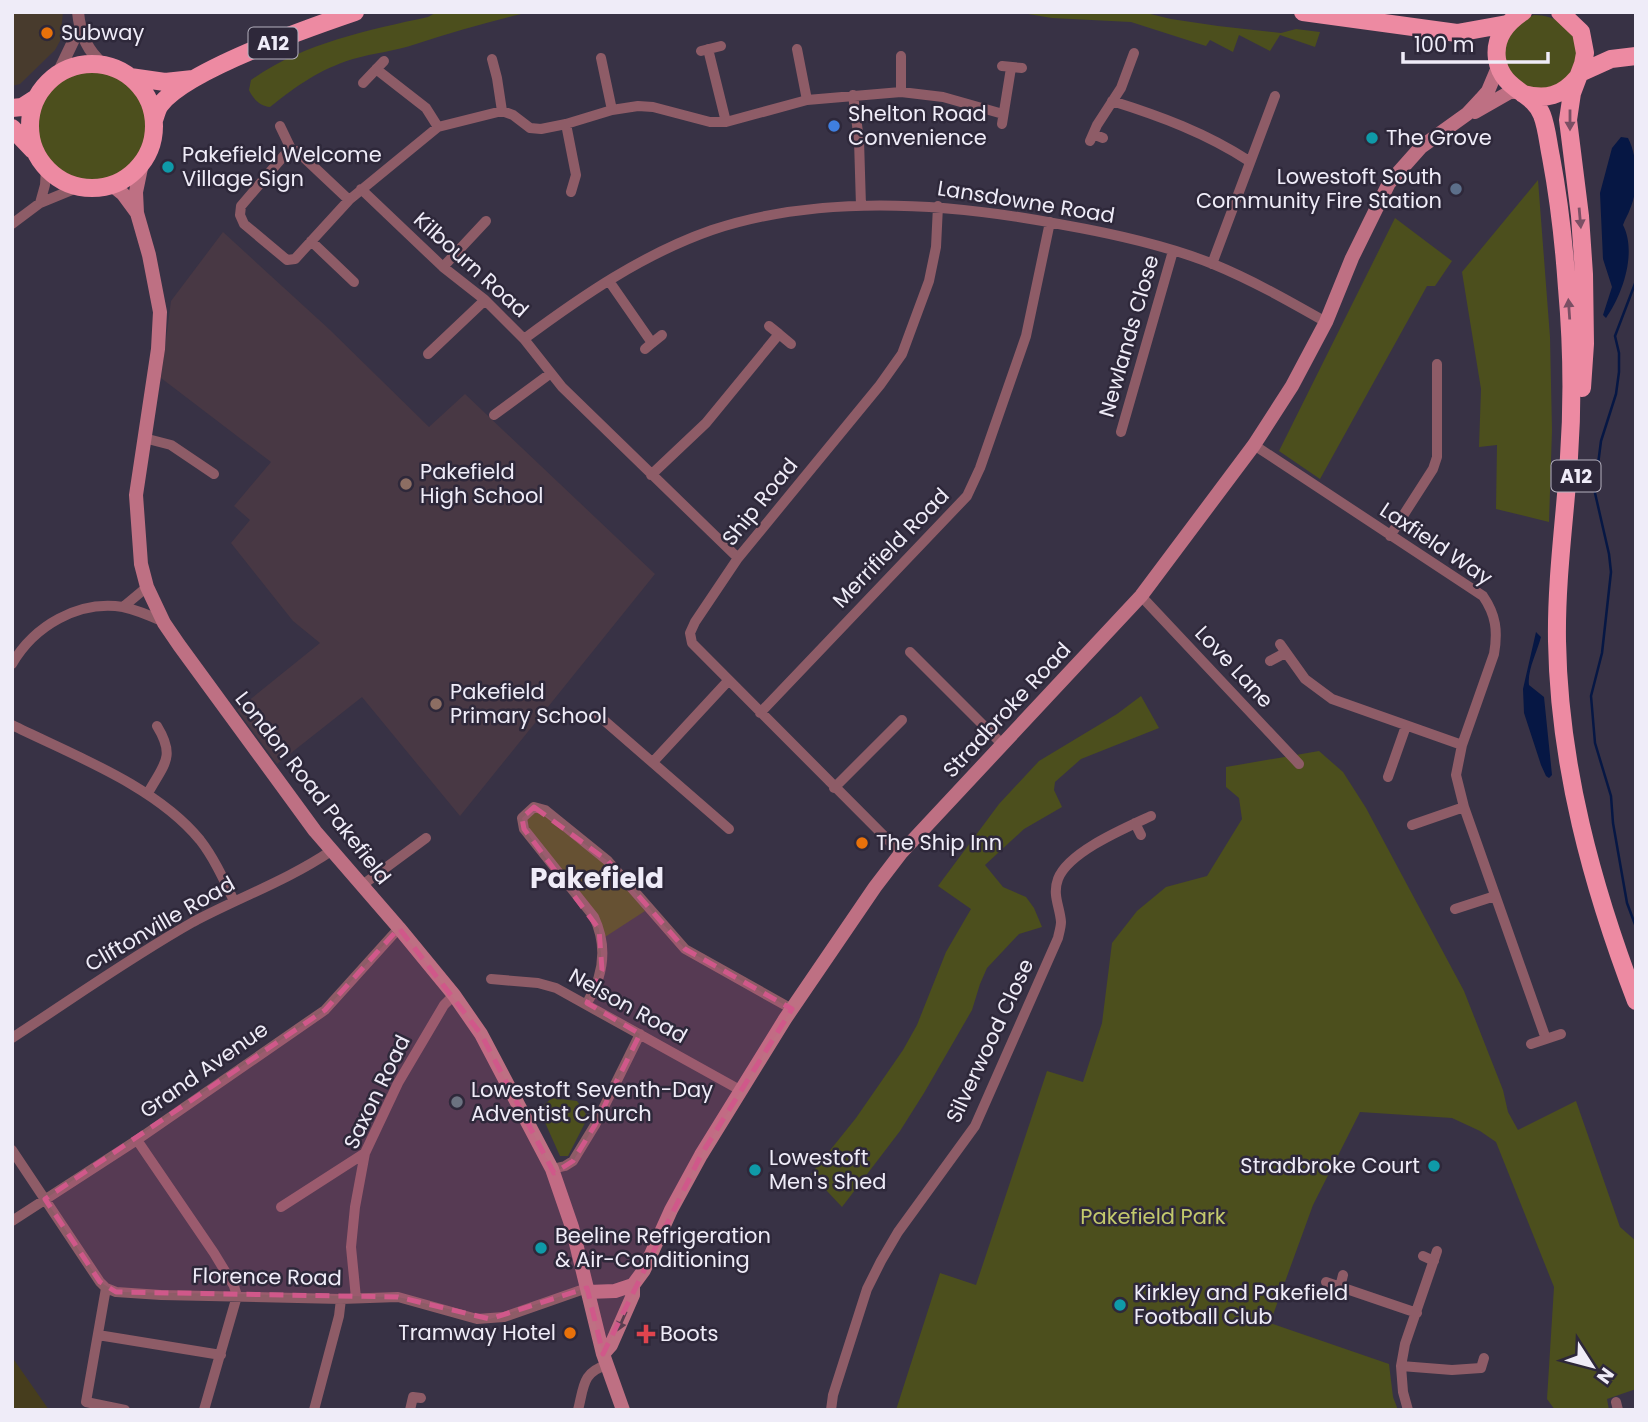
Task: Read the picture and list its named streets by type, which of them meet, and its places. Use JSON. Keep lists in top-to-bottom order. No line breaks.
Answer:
{"streets":{"highway":["A12"],"main road":["Stradbroke Road","London Road Pakefield"],"street":["Lansdowne Road","Kilbourn Road","Newlands Close","Ship Road","Laxfield Way","Merrifield Road","Love Lane","Cliftonville Road","Nelson Road","Silverwood Close","Grand Avenue","Saxon Road","Florence Road"]},"crossings":[["A12","Stradbroke Road"],["Lansdowne Road","Kilbourn Road"],["Lansdowne Road","Newlands Close"],["Lansdowne Road","Ship Road"],["Lansdowne Road","Merrifield Road"],["Lansdowne Road","Stradbroke Road"],["Kilbourn Road","Ship Road"],["Ship Road","Merrifield Road"],["Ship Road","Stradbroke Road"],["Laxfield Way","Stradbroke Road"],["Love Lane","Stradbroke Road"],["Stradbroke Road","London Road Pakefield"],["Stradbroke Road","Nelson Road"],["London Road Pakefield","Cliftonville Road"],["London Road Pakefield","Grand Avenue"],["London Road Pakefield","Saxon Road"],["London Road Pakefield","Florence Road"],["Saxon Road","Florence Road"]],"districts":["Pakefield"],"parks":["Pakefield Park"],"places":{"other":["Subway","Shelton Road Convenience","The Grove","Pakefield Welcome Village Sign","Lowestoft South Community Fire Station","Pakefield High School","Pakefield Primary School","The Ship Inn","Lowestoft Seventh-Day Adventist Church","Stradbroke Court","Lowestoft Men's Shed","Beeline Refrigeration & Air-Conditioning","Kirkley and Pakefield Football Club","Tramway Hotel"],"health":["Boots"]},"scale_bar":"100 m","north":"bottom right"}
